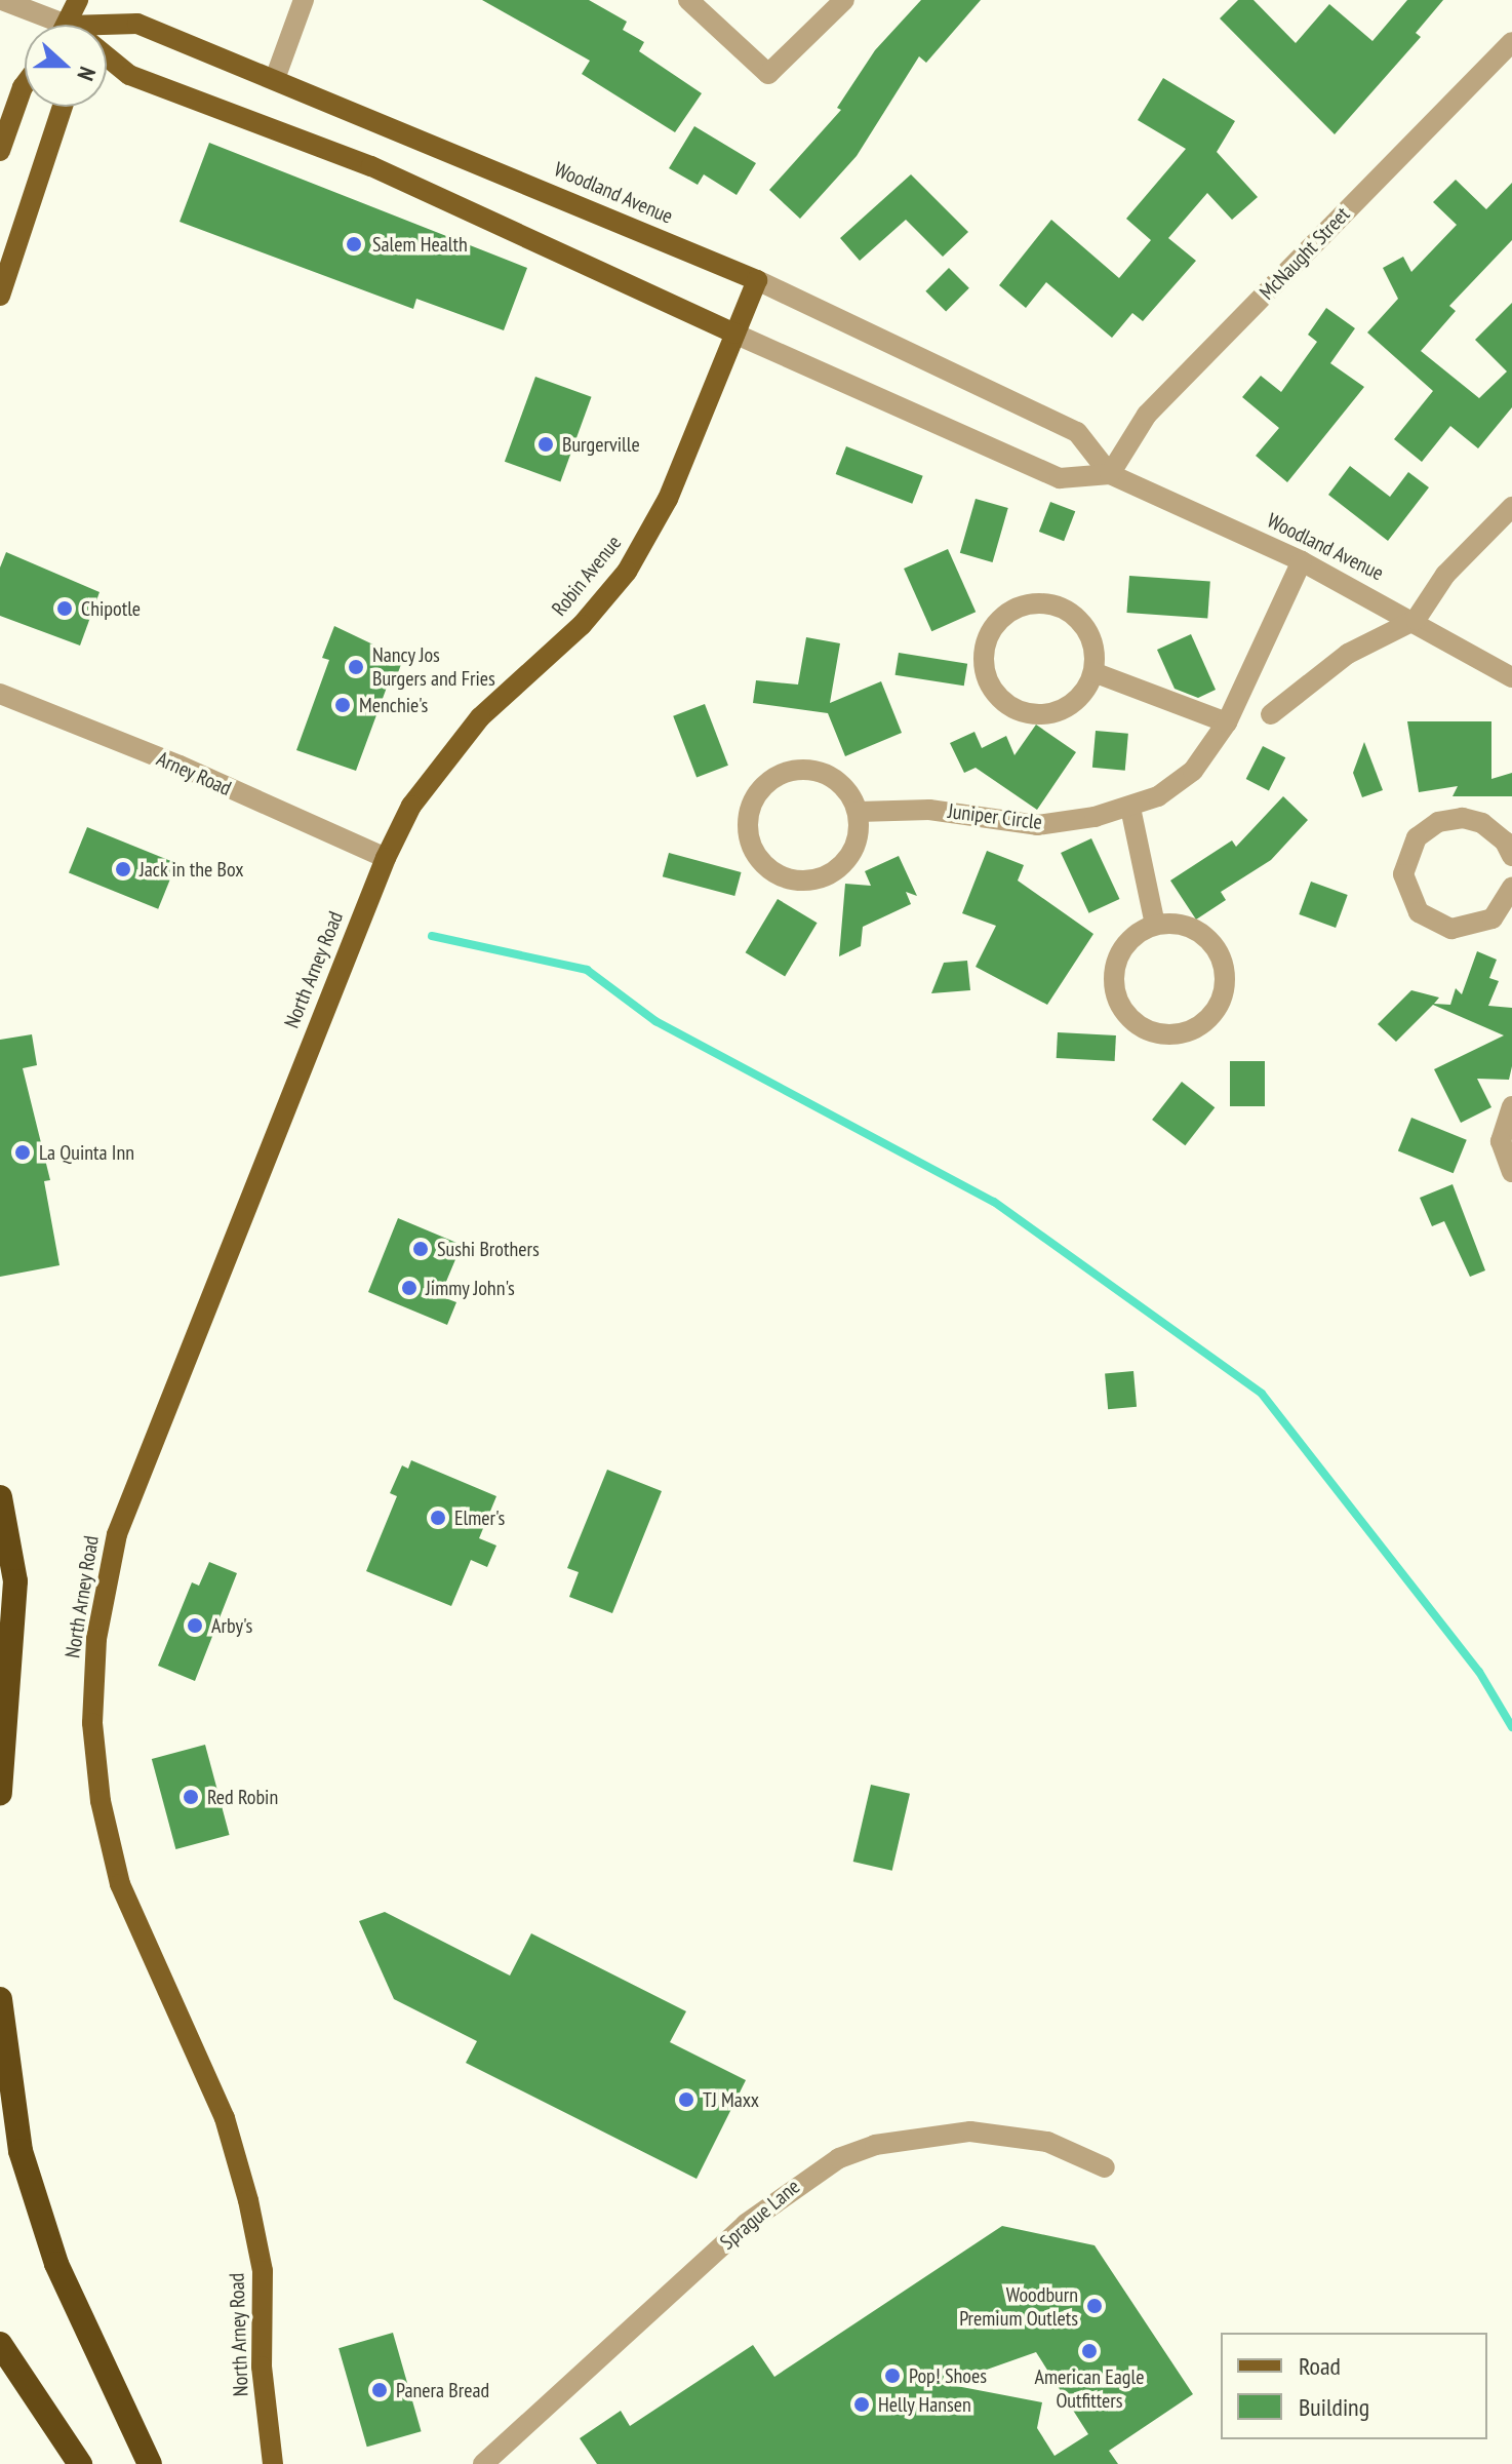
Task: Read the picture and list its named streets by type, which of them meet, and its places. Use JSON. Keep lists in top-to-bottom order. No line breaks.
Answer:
{"streets":{"main road":["Woodland Avenue","Robin Avenue","North Arney Road"],"street":["McNaught Street","Arney Road","Juniper Circle","Sprague Lane"]},"crossings":[["Woodland Avenue","McNaught Street"],["Woodland Avenue","Robin Avenue"],["Woodland Avenue","Juniper Circle"],["Robin Avenue","Arney Road"],["Robin Avenue","North Arney Road"],["Arney Road","North Arney Road"]],"places":["Salem Health","Burgerville","Chipotle","Nancy Jos Burgers and Fries","Menchie's","Jack in the Box","La Quinta Inn","Sushi Brothers","Jimmy John's","Elmer's","Arby's","Red Robin","TJ Maxx","Woodburn Premium Outlets","American Eagle Outfitters","Pop! Shoes","Panera Bread","Helly Hansen"],"legend":["Road","Building"],"north":"right"}
